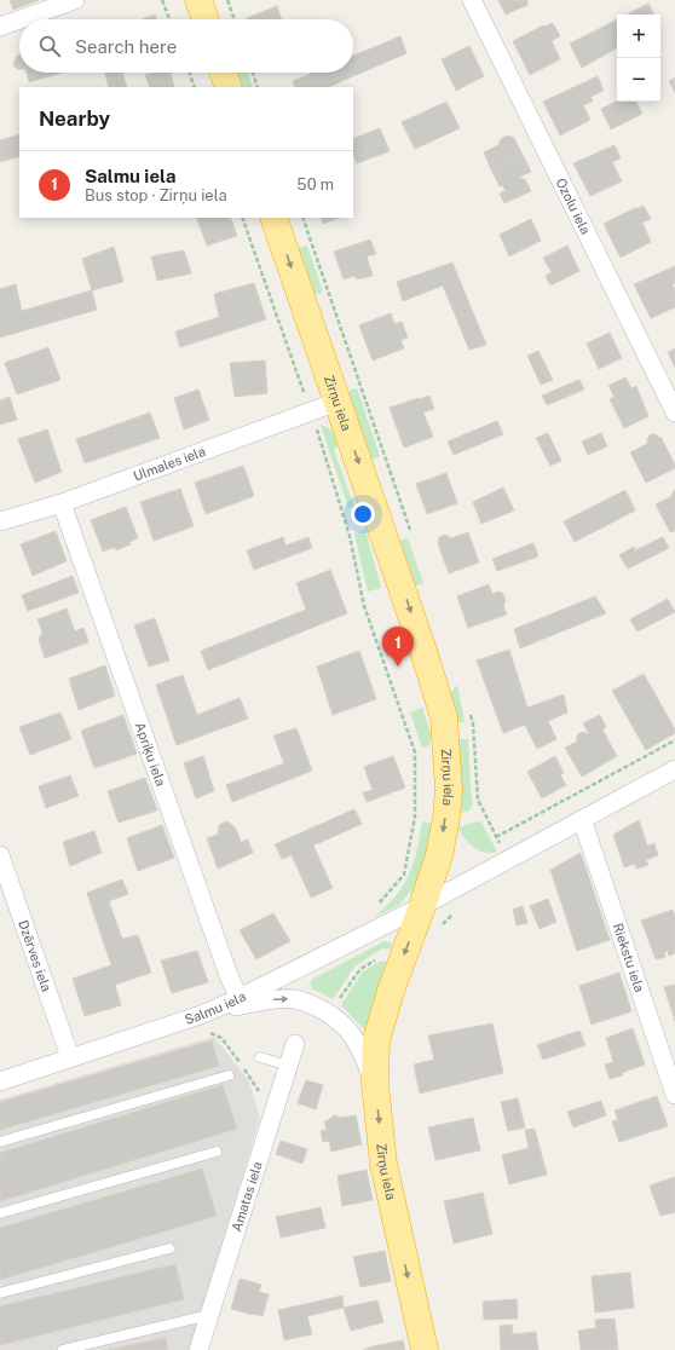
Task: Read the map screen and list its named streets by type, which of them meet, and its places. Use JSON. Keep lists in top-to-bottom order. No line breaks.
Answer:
{"streets":{"highway":["Zirņu iela"],"street":["Ozolu iela","Ulmales iela","Apriķu iela","Dzērves iela","Riekstu iela","Salmu iela","Amatas iela"]},"crossings":[["Zirņu iela","Ulmales iela"],["Zirņu iela","Salmu iela"],["Ulmales iela","Apriķu iela"],["Apriķu iela","Salmu iela"],["Dzērves iela","Salmu iela"],["Riekstu iela","Salmu iela"]],"one_way":["Zirņu iela"],"page":{"map_buttons":["+","−"],"search":"Search here","heading":"Nearby","list":[{"mark":"1","name":"Salmu iela","note":"Bus stop · Zirņu iela","value":"50 m"}],"pins":"1"}}
